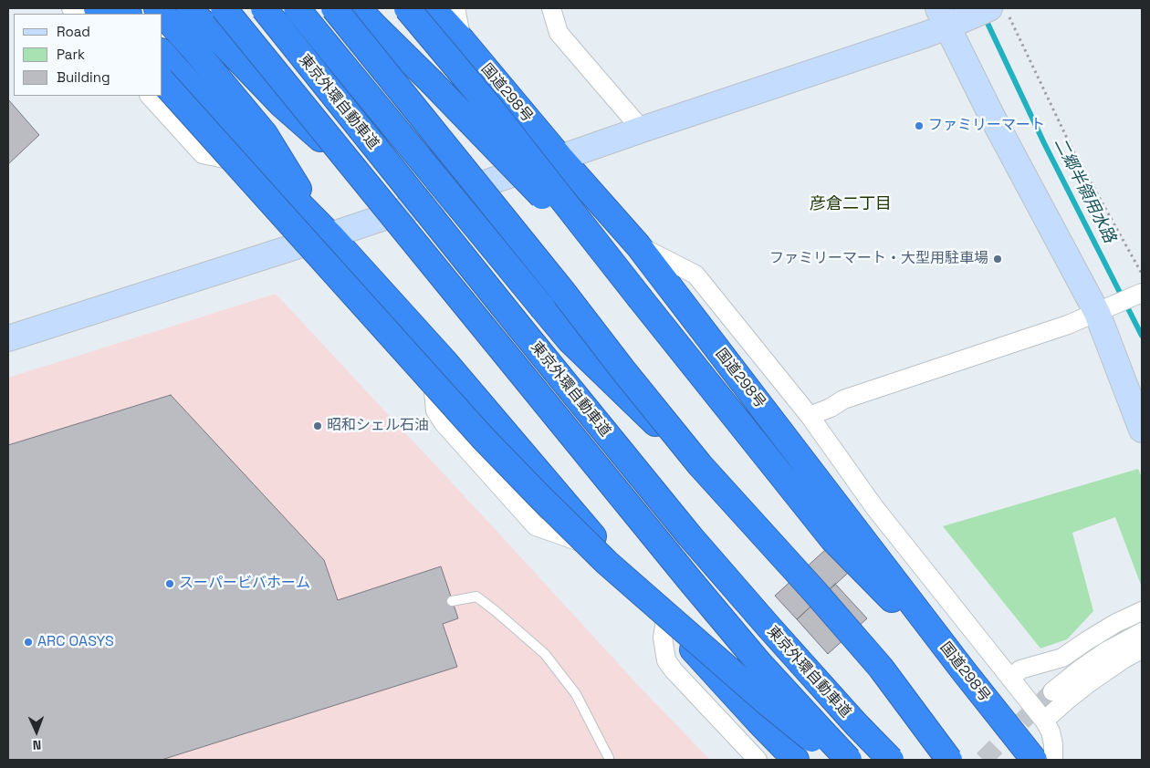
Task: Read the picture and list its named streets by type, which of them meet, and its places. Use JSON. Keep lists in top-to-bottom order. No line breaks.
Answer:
{"streets":{"highway":["国道298号","東京外環自動車道"]},"districts":["彦倉二丁目"],"water":["二郷半領用水路"],"places":["ファミリーマート","ファミリーマート・大型用駐車場","昭和シェル石油","スーパービバホーム","ARC OASYS"],"legend":["Road","Park","Building"],"north":"bottom"}
